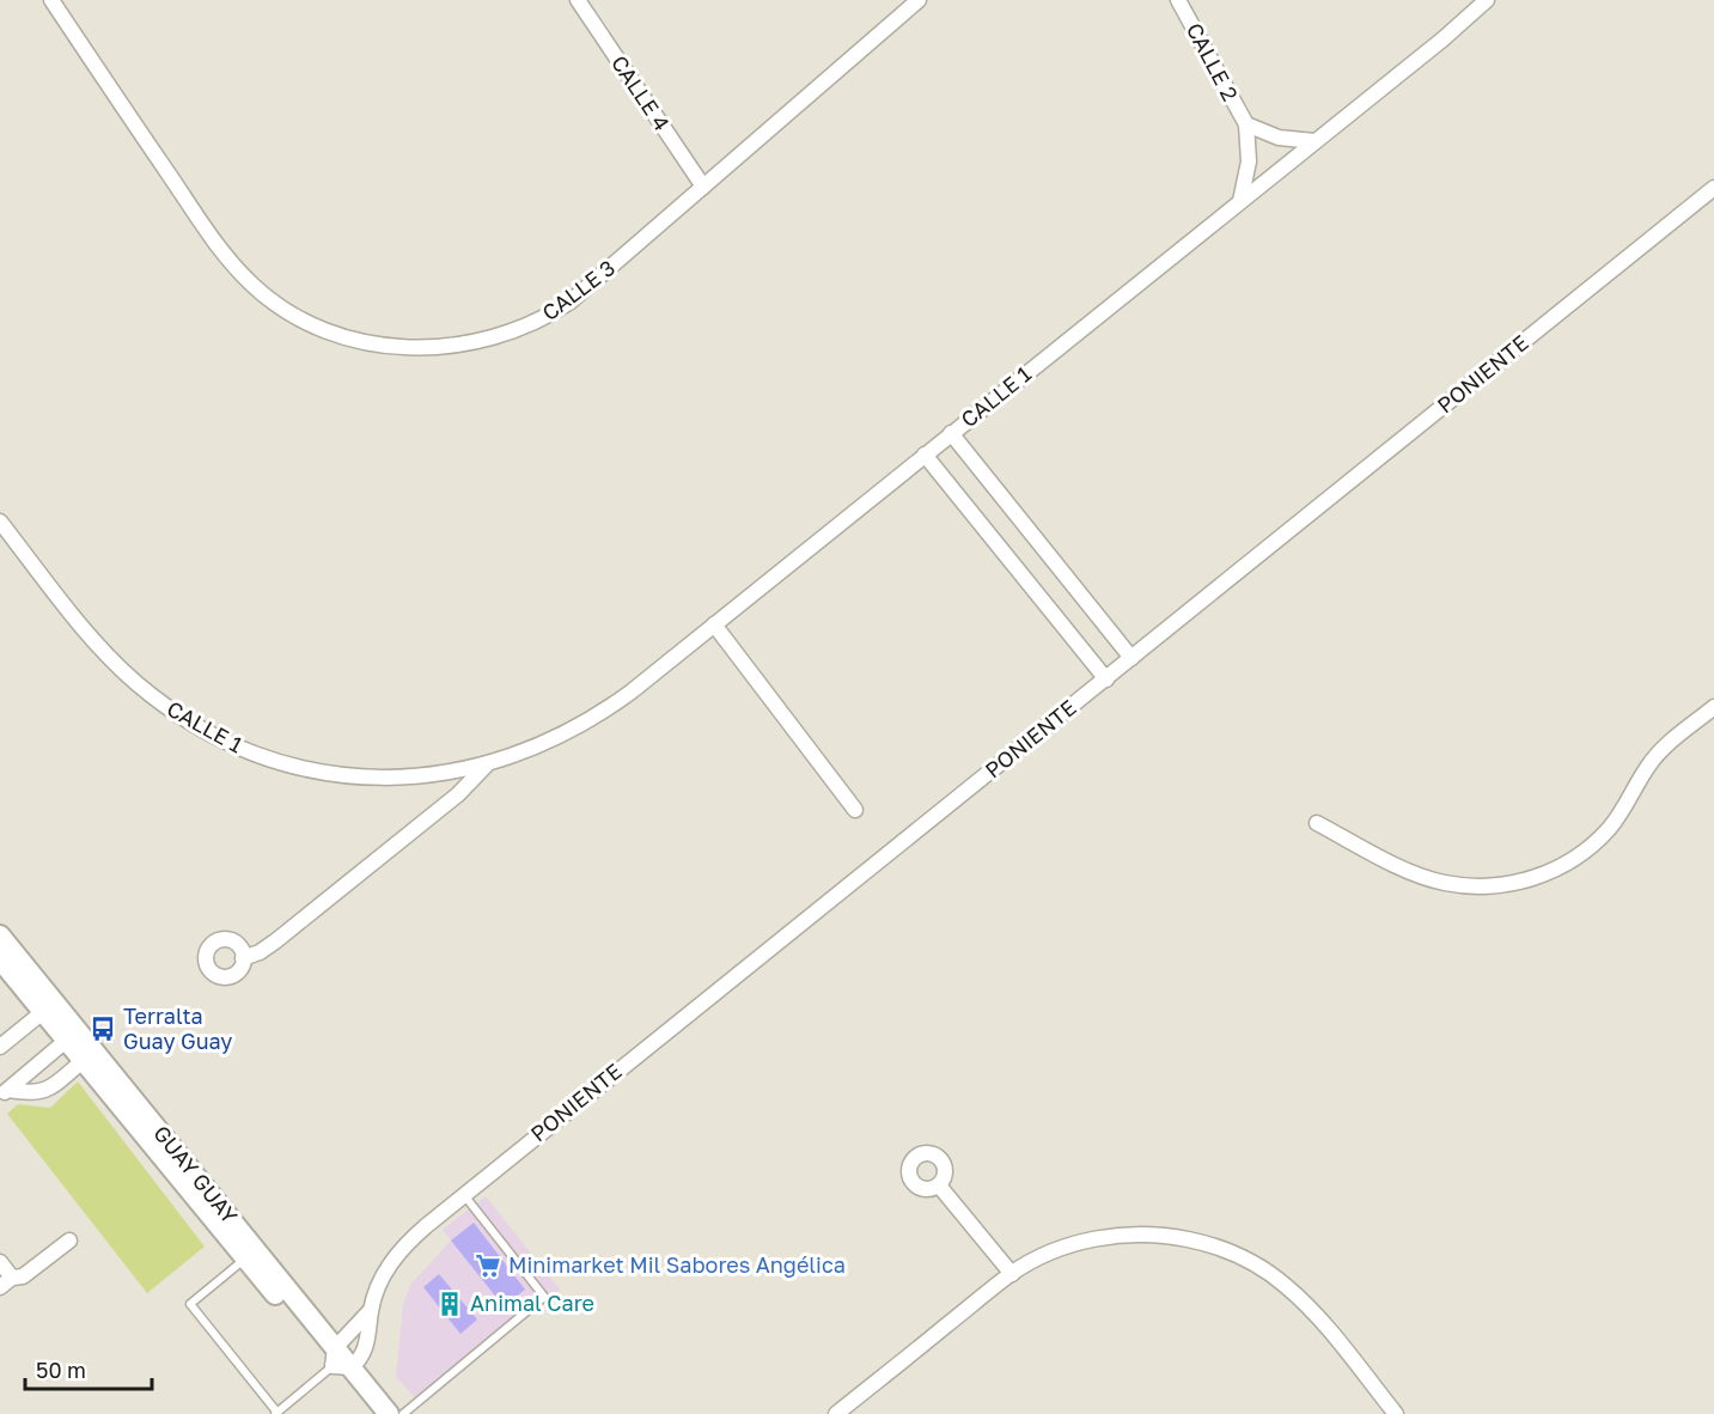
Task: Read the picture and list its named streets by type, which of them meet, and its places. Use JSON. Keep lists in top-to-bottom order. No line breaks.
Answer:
{"streets":{"street":["CALLE 2","CALLE 4","CALLE 3","PONIENTE","CALLE 1","GUAY GUAY"]},"crossings":[["CALLE 2","CALLE 1"],["CALLE 4","CALLE 3"],["PONIENTE","GUAY GUAY"]],"places":{"bus stop":["Terralta Guay Guay"],"supermarket":["Minimarket Mil Sabores Angélica"],"building":["Animal Care"]},"scale_bar":"50 m"}
